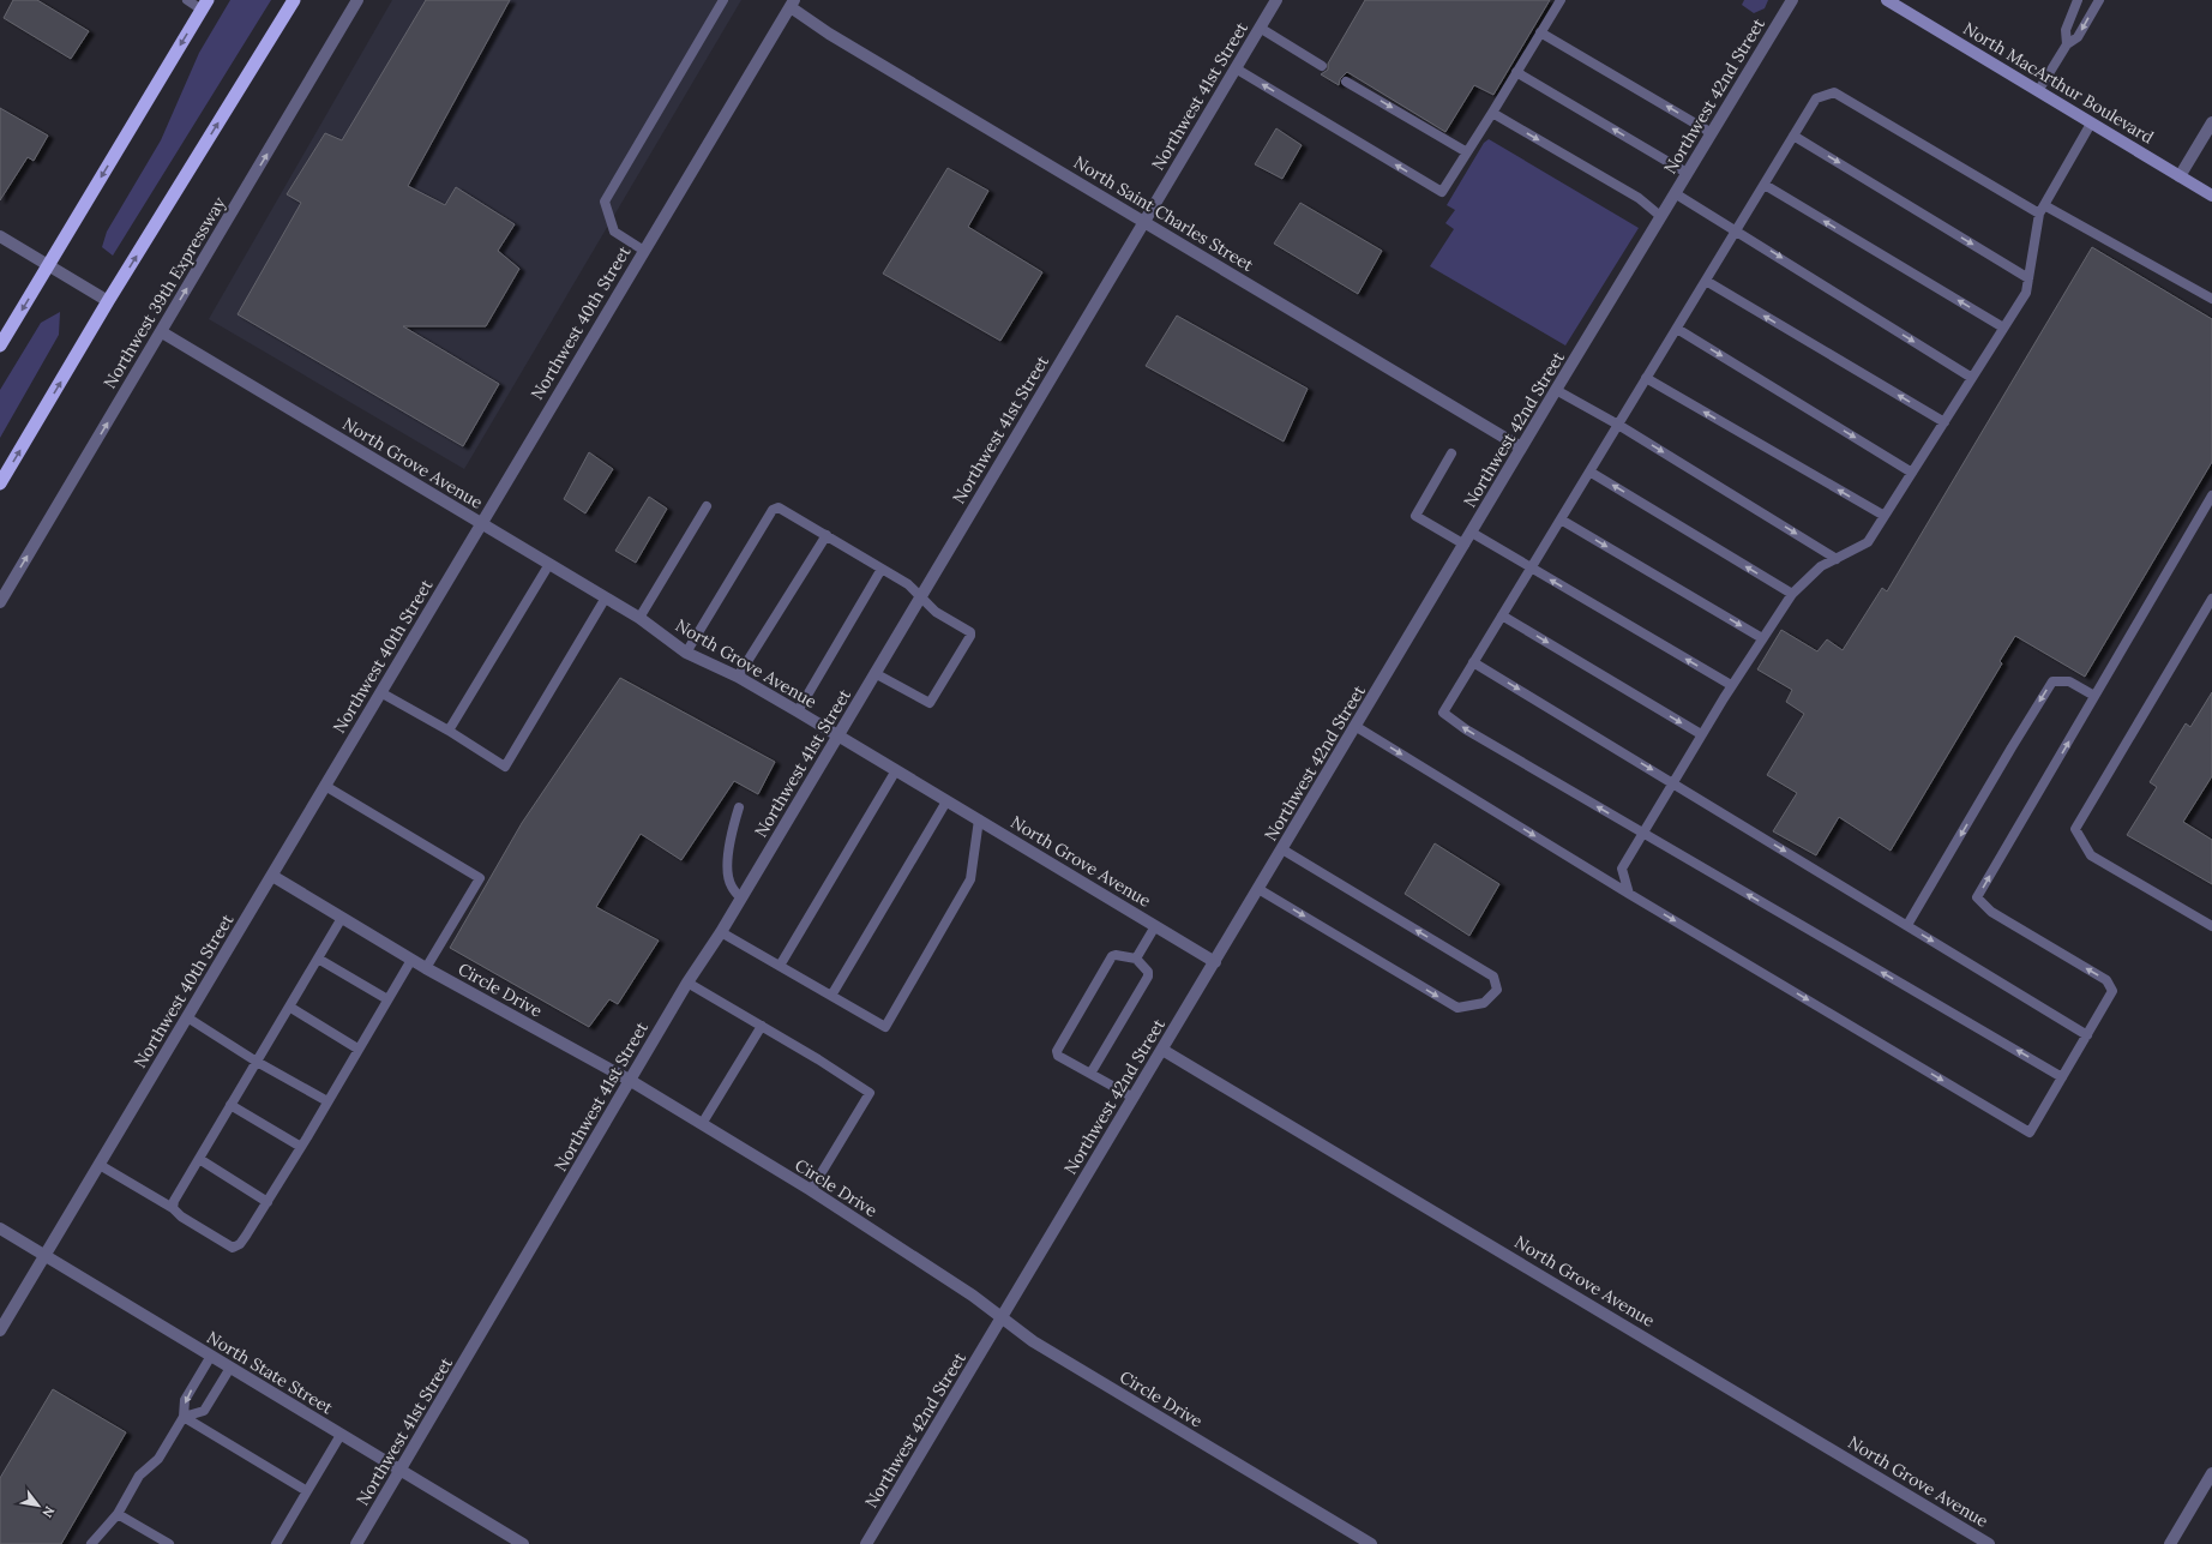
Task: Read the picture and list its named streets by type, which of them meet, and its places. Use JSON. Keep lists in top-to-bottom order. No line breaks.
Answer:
{"streets":{"main road":["North MacArthur Boulevard"],"street":["Northwest 41st Street","Northwest 42nd Street","North Saint Charles Street","Northwest 39th Expressway","Northwest 40th Street","North Grove Avenue","Circle Drive","North State Street"]},"crossings":[["Northwest 41st Street","North Saint Charles Street"],["Northwest 41st Street","North Grove Avenue"],["Northwest 41st Street","Circle Drive"],["Northwest 41st Street","North State Street"],["Northwest 42nd Street","North Saint Charles Street"],["Northwest 42nd Street","North Grove Avenue"],["Northwest 42nd Street","Circle Drive"],["North Saint Charles Street","Northwest 40th Street"],["Northwest 39th Expressway","North Grove Avenue"],["Northwest 40th Street","North Grove Avenue"],["Northwest 40th Street","Circle Drive"],["Northwest 40th Street","North State Street"]],"one_way":["Northwest 39th Expressway"],"north":"bottom right"}
